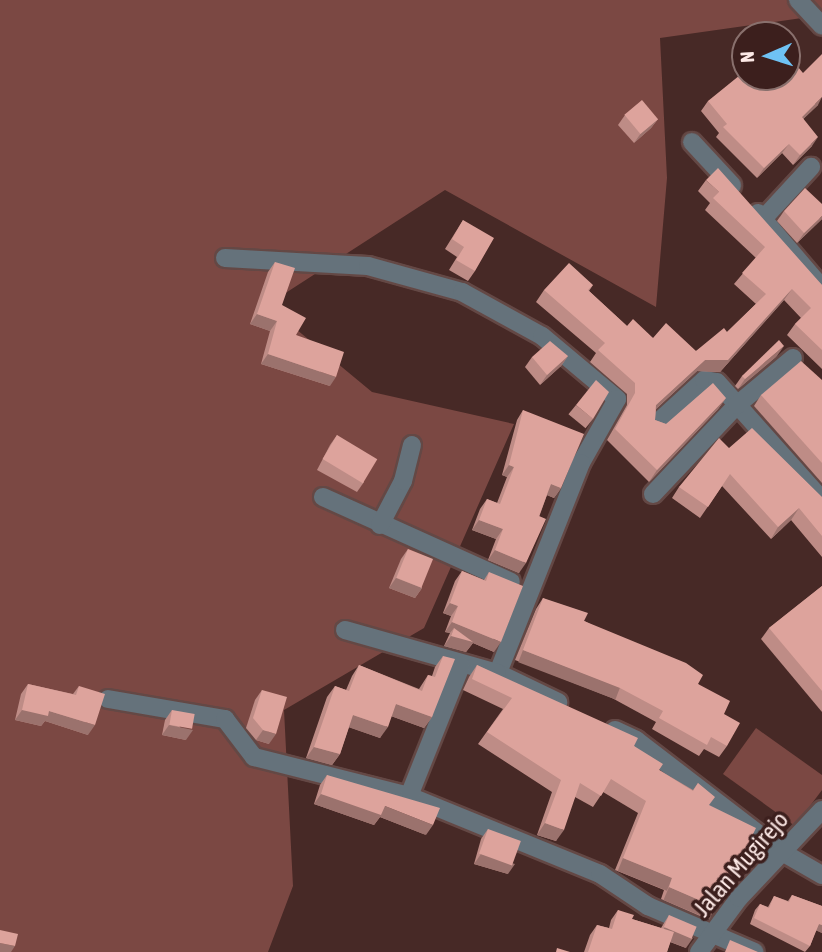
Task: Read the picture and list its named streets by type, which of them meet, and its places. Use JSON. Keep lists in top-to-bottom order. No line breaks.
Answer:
{"streets":{"street":["Jalan Mugirejo"]},"north":"left"}
